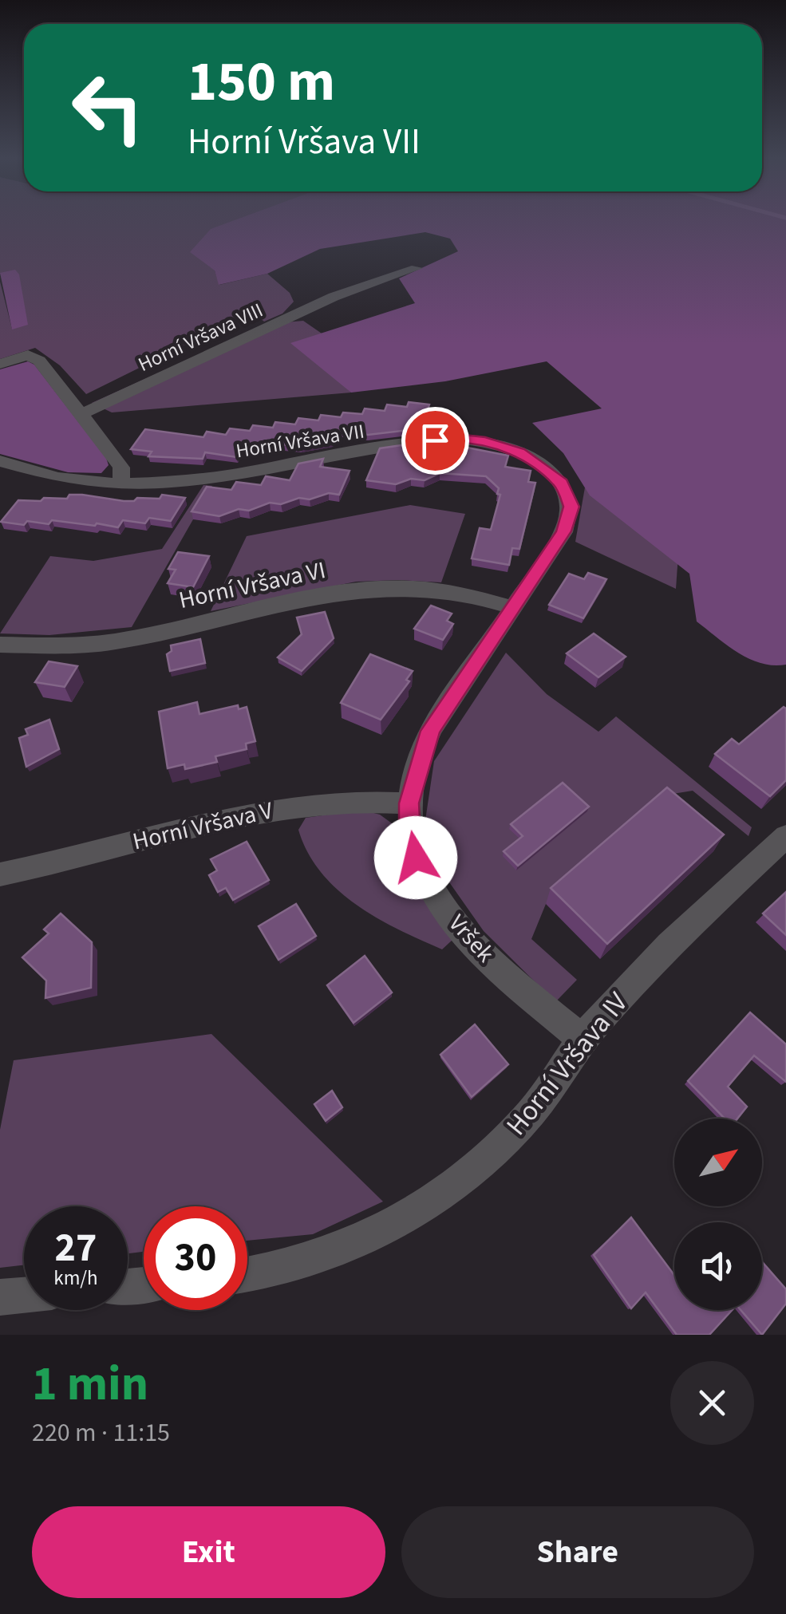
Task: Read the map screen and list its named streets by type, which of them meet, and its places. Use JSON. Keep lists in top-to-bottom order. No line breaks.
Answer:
{"streets":{"street":["Horní Vršava VIII","Horní Vršava VII","Horní Vršava VI","Horní Vršava V","Vršek","Horní Vršava IV"]},"crossings":[["Horní Vršava VII","Vršek"],["Horní Vršava VI","Vršek"],["Horní Vršava V","Vršek"],["Vršek","Horní Vršava IV"]],"north":"top right","page":{"turn":["150 m","Horní Vršava VII"],"speed":"27 km/h","limit":"30","heading":["1 min","220 m · 11:15"],"buttons":["Exit","Share"]}}
